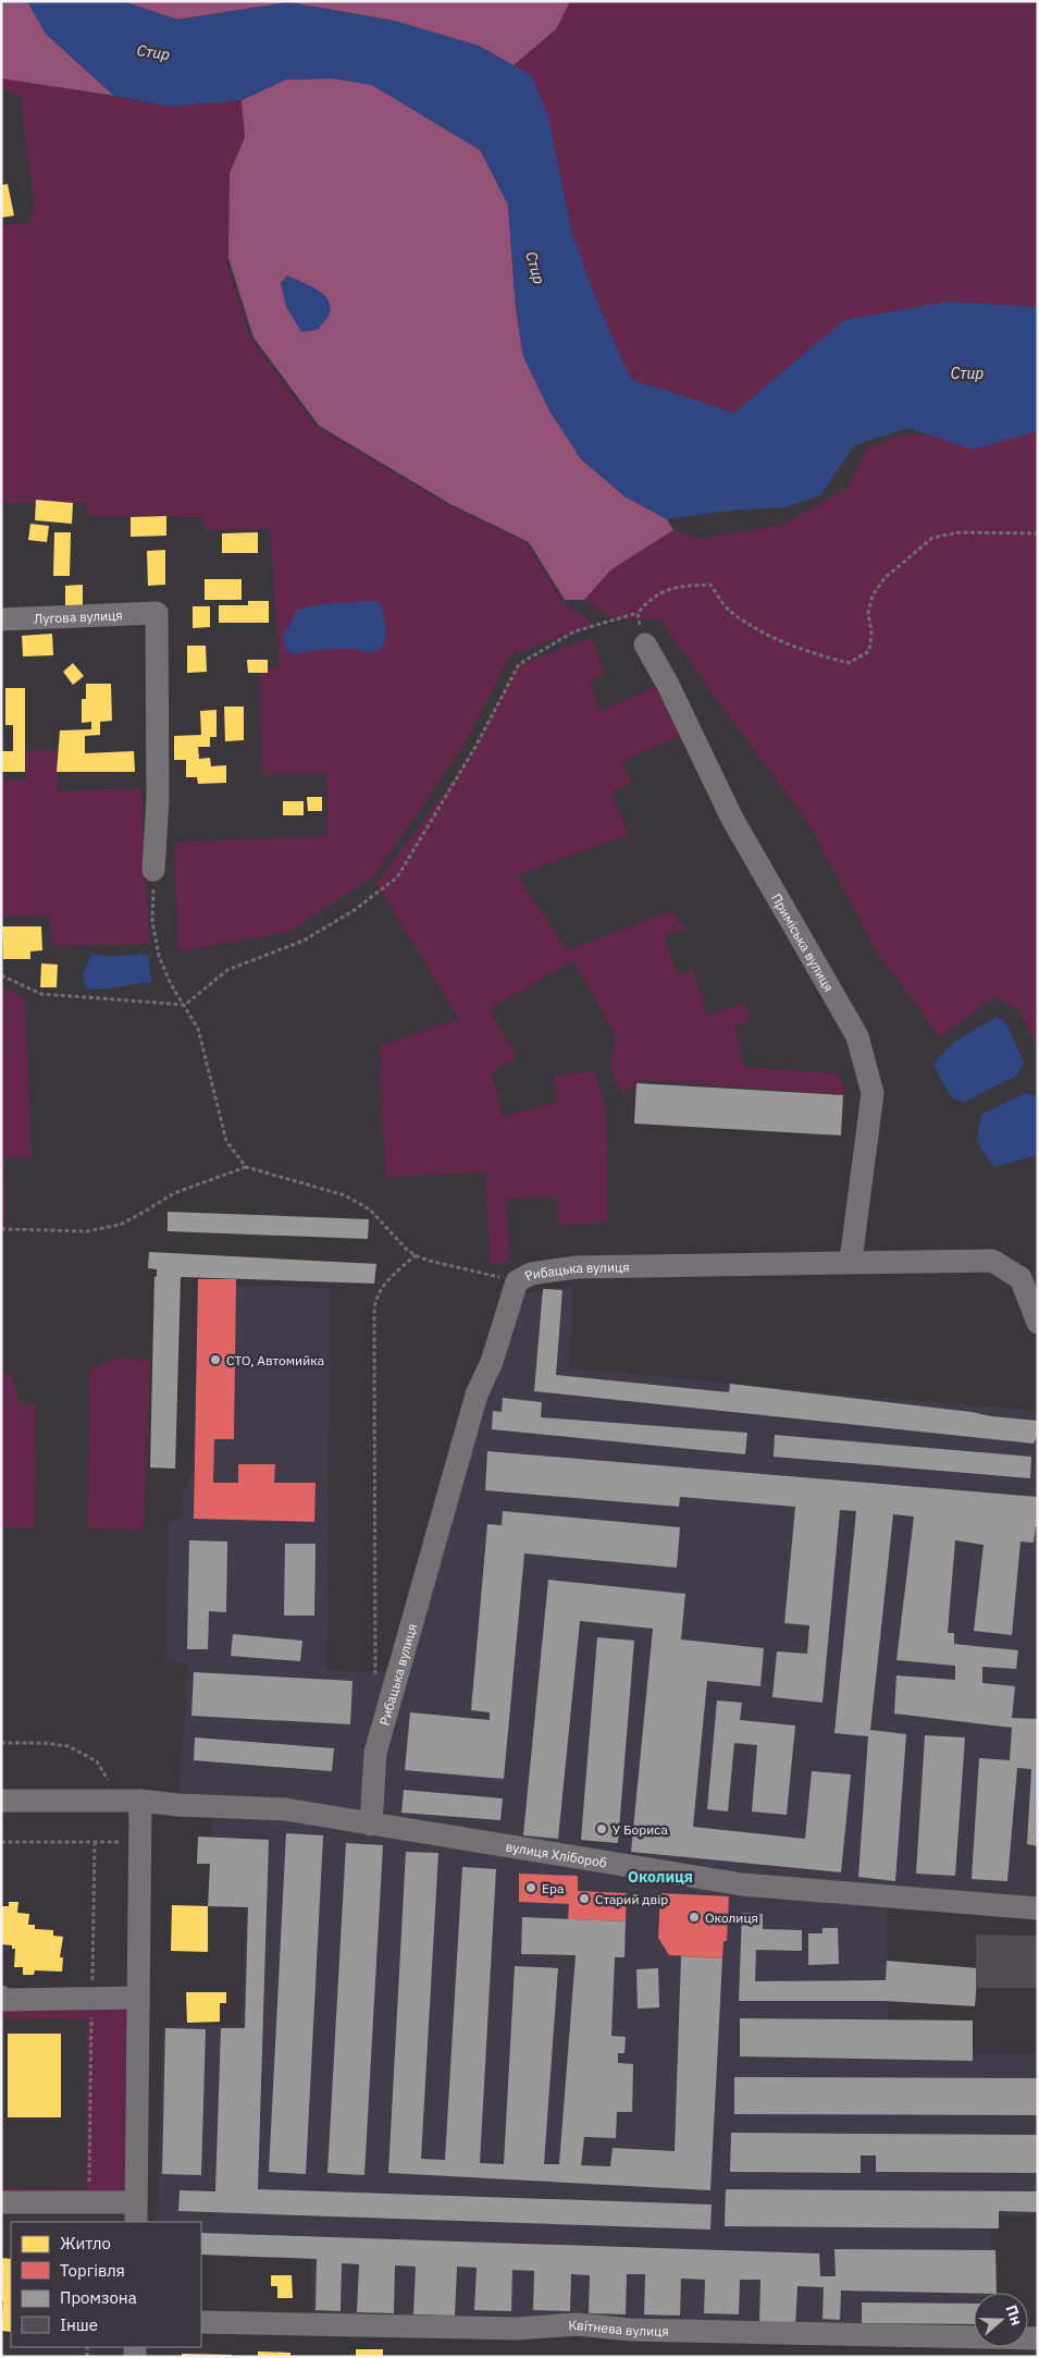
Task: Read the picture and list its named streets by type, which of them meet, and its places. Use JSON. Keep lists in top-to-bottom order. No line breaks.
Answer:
{"streets":{"street":["Лугова вулиця","Приміська вулиця","Рибацька вулиця","вулиця Хлібороб","Квітнева вулиця"]},"crossings":[["Приміська вулиця","Рибацька вулиця"],["Рибацька вулиця","вулиця Хлібороб"]],"districts":["Околиця"],"water":["Стир"],"places":["СТО, Автомийка","У Бориса","Ера","Старий двір","Околиця"],"legend":["Житло","Торгівля","Промзона","Інше"],"north":"right"}
